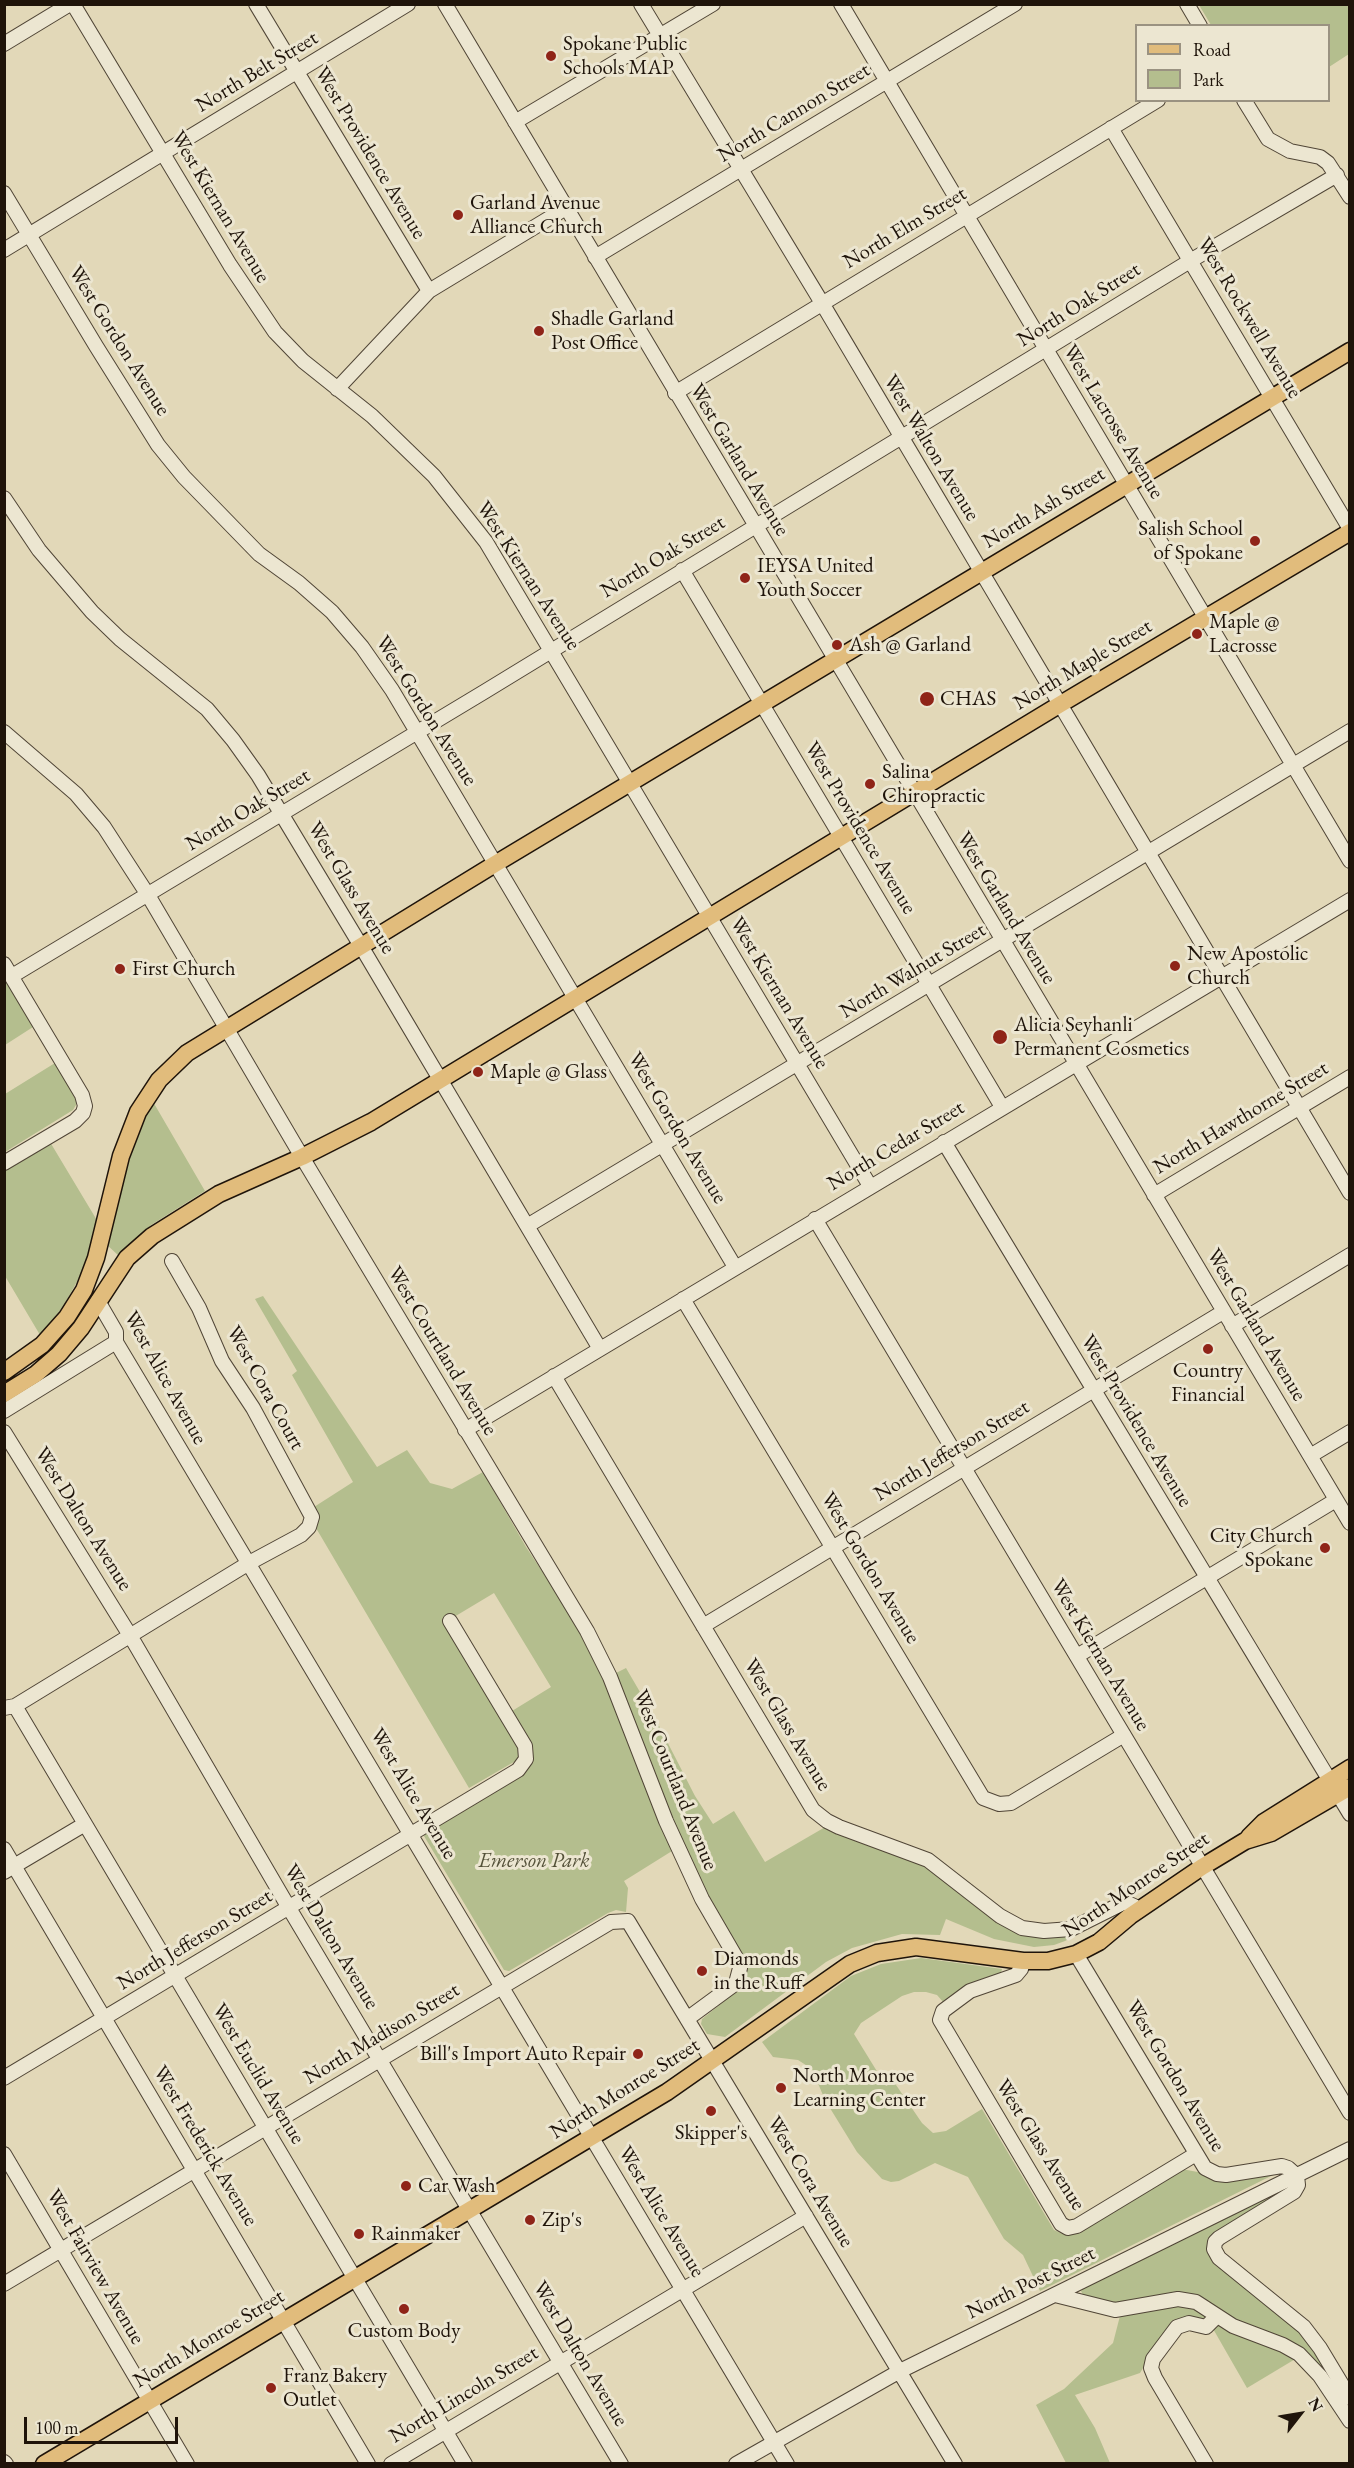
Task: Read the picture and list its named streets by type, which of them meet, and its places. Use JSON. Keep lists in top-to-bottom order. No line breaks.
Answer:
{"streets":{"main road":["North Ash Street","North Maple Street","North Monroe Street"],"street":["North Belt Street","North Cannon Street","West Providence Avenue","West Kiernan Avenue","North Elm Street","North Oak Street","West Rockwell Avenue","West Gordon Avenue","West Lacrosse Avenue","West Walton Avenue","West Garland Avenue","West Glass Avenue","North Walnut Street","North Hawthorne Street","North Cedar Street","West Courtland Avenue","West Alice Avenue","West Cora Court","North Jefferson Street","West Dalton Avenue","North Madison Street","West Euclid Avenue","West Frederick Avenue","West Cora Avenue","West Fairview Avenue","North Post Street","North Lincoln Street"]},"crossings":[["North Belt Street","West Providence Avenue"],["North Belt Street","West Kiernan Avenue"],["North Belt Street","West Gordon Avenue"],["North Cannon Street","West Lacrosse Avenue"],["North Cannon Street","West Walton Avenue"],["North Cannon Street","West Garland Avenue"],["West Providence Avenue","North Oak Street"],["West Providence Avenue","North Ash Street"],["West Providence Avenue","North Maple Street"],["West Providence Avenue","North Walnut Street"],["West Providence Avenue","North Cedar Street"],["West Providence Avenue","North Jefferson Street"],["West Providence Avenue","North Monroe Street"],["West Kiernan Avenue","North Oak Street"],["West Kiernan Avenue","West Gordon Avenue"],["West Kiernan Avenue","North Ash Street"],["West Kiernan Avenue","North Maple Street"],["West Kiernan Avenue","North Walnut Street"],["West Kiernan Avenue","North Cedar Street"],["West Kiernan Avenue","North Jefferson Street"],["West Kiernan Avenue","North Monroe Street"],["North Elm Street","West Rockwell Avenue"],["North Elm Street","West Lacrosse Avenue"],["North Elm Street","West Walton Avenue"],["North Elm Street","West Garland Avenue"],["North Oak Street","West Rockwell Avenue"],["North Oak Street","West Gordon Avenue"],["North Oak Street","West Lacrosse Avenue"],["North Oak Street","West Walton Avenue"],["North Oak Street","West Garland Avenue"],["North Oak Street","West Glass Avenue"],["North Oak Street","West Courtland Avenue"],["West Rockwell Avenue","North Ash Street"],["West Rockwell Avenue","North Maple Street"],["West Gordon Avenue","North Ash Street"],["West Gordon Avenue","North Maple Street"],["West Gordon Avenue","North Walnut Street"],["West Gordon Avenue","North Cedar Street"],["West Gordon Avenue","North Jefferson Street"],["West Gordon Avenue","North Monroe Street"],["West Gordon Avenue","North Post Street"],["West Lacrosse Avenue","North Ash Street"],["West Lacrosse Avenue","North Maple Street"],["West Lacrosse Avenue","North Walnut Street"],["West Walton Avenue","North Ash Street"],["West Walton Avenue","North Maple Street"],["West Walton Avenue","North Walnut Street"],["West Walton Avenue","North Hawthorne Street"],["West Walton Avenue","North Cedar Street"],["West Garland Avenue","North Ash Street"],["West Garland Avenue","North Maple Street"],["West Garland Avenue","North Walnut Street"],["West Garland Avenue","North Hawthorne Street"],["West Garland Avenue","North Cedar Street"],["West Garland Avenue","North Jefferson Street"],["North Ash Street","West Glass Avenue"],["North Ash Street","West Courtland Avenue"],["North Maple Street","West Glass Avenue"],["North Maple Street","West Courtland Avenue"],["North Maple Street","West Alice Avenue"],["West Glass Avenue","North Walnut Street"],["West Glass Avenue","North Cedar Street"],["West Glass Avenue","North Jefferson Street"],["West Glass Avenue","North Monroe Street"],["West Glass Avenue","North Post Street"],["North Cedar Street","West Courtland Avenue"],["West Courtland Avenue","West Cora Avenue"],["West Alice Avenue","West Cora Court"],["West Alice Avenue","North Jefferson Street"],["West Alice Avenue","North Monroe Street"],["West Alice Avenue","North Madison Street"],["West Alice Avenue","North Post Street"],["West Alice Avenue","North Lincoln Street"],["North Jefferson Street","West Dalton Avenue"],["North Jefferson Street","West Euclid Avenue"],["North Jefferson Street","West Frederick Avenue"],["West Dalton Avenue","North Monroe Street"],["West Dalton Avenue","North Madison Street"],["West Dalton Avenue","North Lincoln Street"],["North Monroe Street","West Euclid Avenue"],["North Monroe Street","West Frederick Avenue"],["North Monroe Street","West Cora Avenue"],["North Monroe Street","West Fairview Avenue"],["North Madison Street","West Euclid Avenue"],["North Madison Street","West Frederick Avenue"],["North Madison Street","West Cora Avenue"],["North Madison Street","West Fairview Avenue"],["West Euclid Avenue","North Lincoln Street"],["West Cora Avenue","North Post Street"],["West Cora Avenue","North Lincoln Street"]],"parks":["Emerson Park"],"places":["Spokane Public Schools MAP","Garland Avenue Alliance Church","Shadle Garland Post Office","Salish School of Spokane","IEYSA United Youth Soccer","Maple @ Lacrosse","Ash @ Garland","CHAS","Salina Chiropractic","New Apostolic Church","First Church","Alicia Seyhanli Permanent Cosmetics","Maple @ Glass","Country Financial","City Church Spokane","Diamonds in the Ruff","Bill's Import Auto Repair","North Monroe Learning Center","Skipper's","Car Wash","Zip's","Rainmaker","Custom Body","Franz Bakery Outlet"],"legend":["Road","Park"],"scale_bar":"100 m","north":"top right"}
